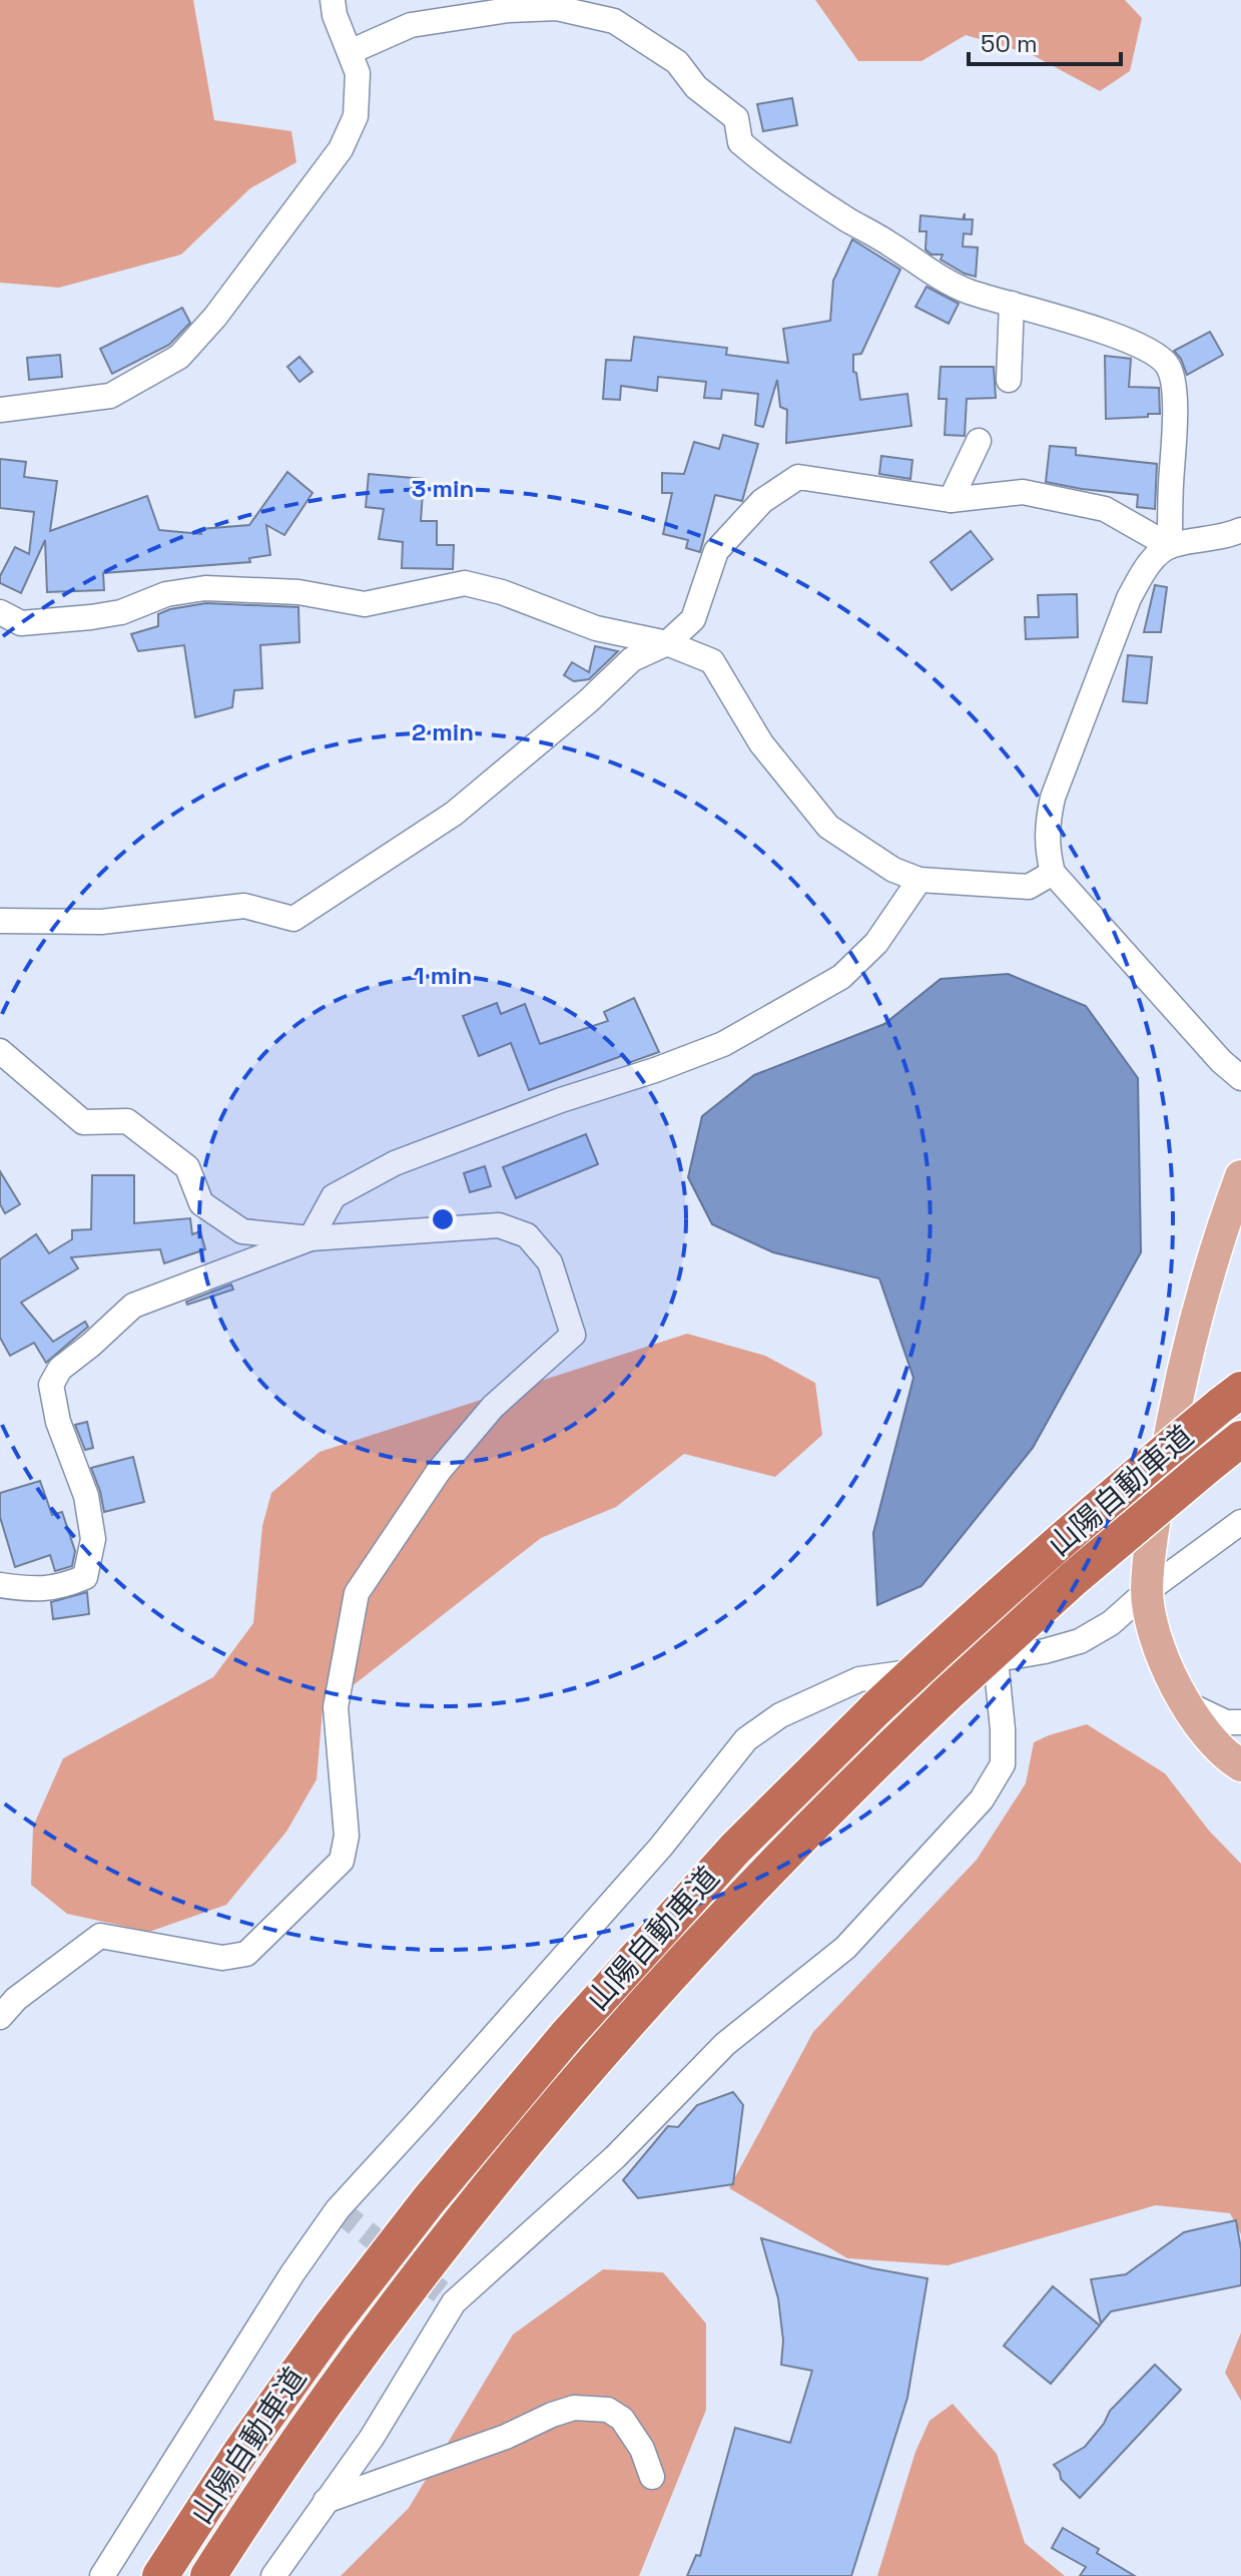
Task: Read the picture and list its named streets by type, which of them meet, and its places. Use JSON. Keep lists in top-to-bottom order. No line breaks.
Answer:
{"streets":{"highway":["山陽自動車道"]},"scale_bar":"50 m","rings":["3 min","2 min","1 min"]}
